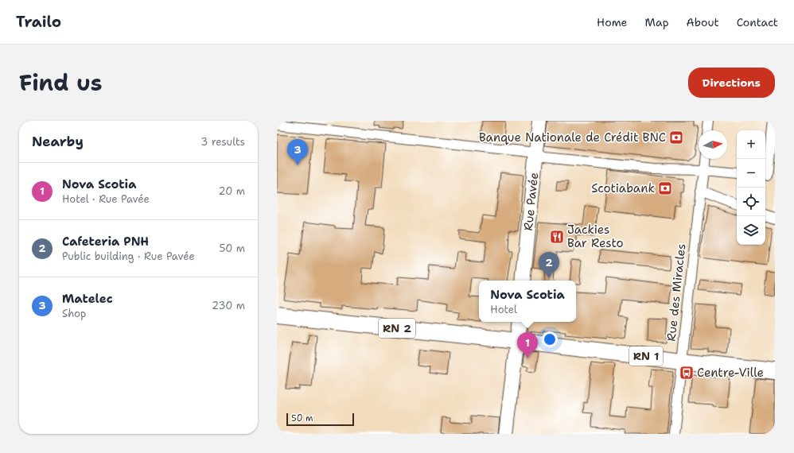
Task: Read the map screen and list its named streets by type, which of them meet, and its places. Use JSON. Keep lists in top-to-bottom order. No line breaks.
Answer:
{"streets":{"main road":["Rue Pavée","RN 2","RN 1"],"street":["Rue des Miracles"]},"crossings":[["Rue des Miracles","RN 1"],["RN 2","RN 1"]],"places":{"bank":["Banque Nationale de Crédit BNC","Scotiabank"],"restaurant":["Jackies Bar Resto"],"bus stop":["Centre-Ville"]},"scale_bar":"50 m","north":"right","page":{"header":"Trailo","nav":["Home","Map","About","Contact"],"title":"Find us","buttons":"Directions","heading":["Nearby","3 results"],"map_buttons":["+","−"],"pins":["3","2","1"],"list":[{"mark":"1","name":"Nova Scotia","note":"Hotel · Rue Pavée","value":"20 m"},{"mark":"2","name":"Cafeteria PNH","note":"Public building · Rue Pavée","value":"50 m"},{"mark":"3","name":"Matelec","note":"Shop","value":"230 m"}],"popup":["Nova Scotia","Hotel"],"scale":"50 m"}}
